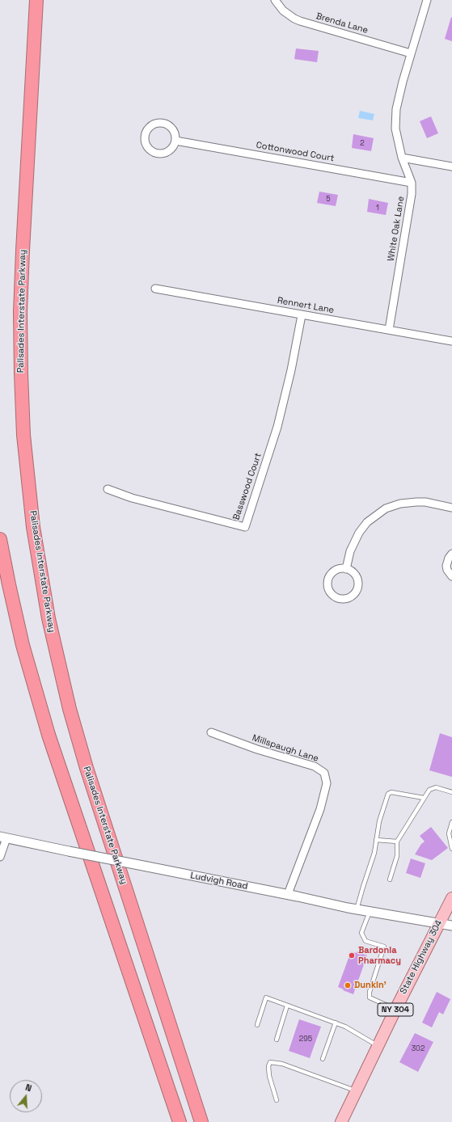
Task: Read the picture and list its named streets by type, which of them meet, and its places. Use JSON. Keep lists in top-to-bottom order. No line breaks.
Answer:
{"streets":{"highway":["Palisades Interstate Parkway"],"main road":["State Highway 304","NY 304"],"street":["Brenda Lane","Cottonwood Court","White Oak Lane","Rennert Lane","Basswood Court","Millspaugh Lane","Ludvigh Road"]},"crossings":[["Brenda Lane","White Oak Lane"],["Cottonwood Court","White Oak Lane"],["White Oak Lane","Rennert Lane"],["Rennert Lane","Basswood Court"],["Millspaugh Lane","Ludvigh Road"],["Ludvigh Road","State Highway 304"]],"places":["Bardonia Pharmacy","Dunkin'"],"house_numbers":["2","5","1","295","302"],"north":"top"}
